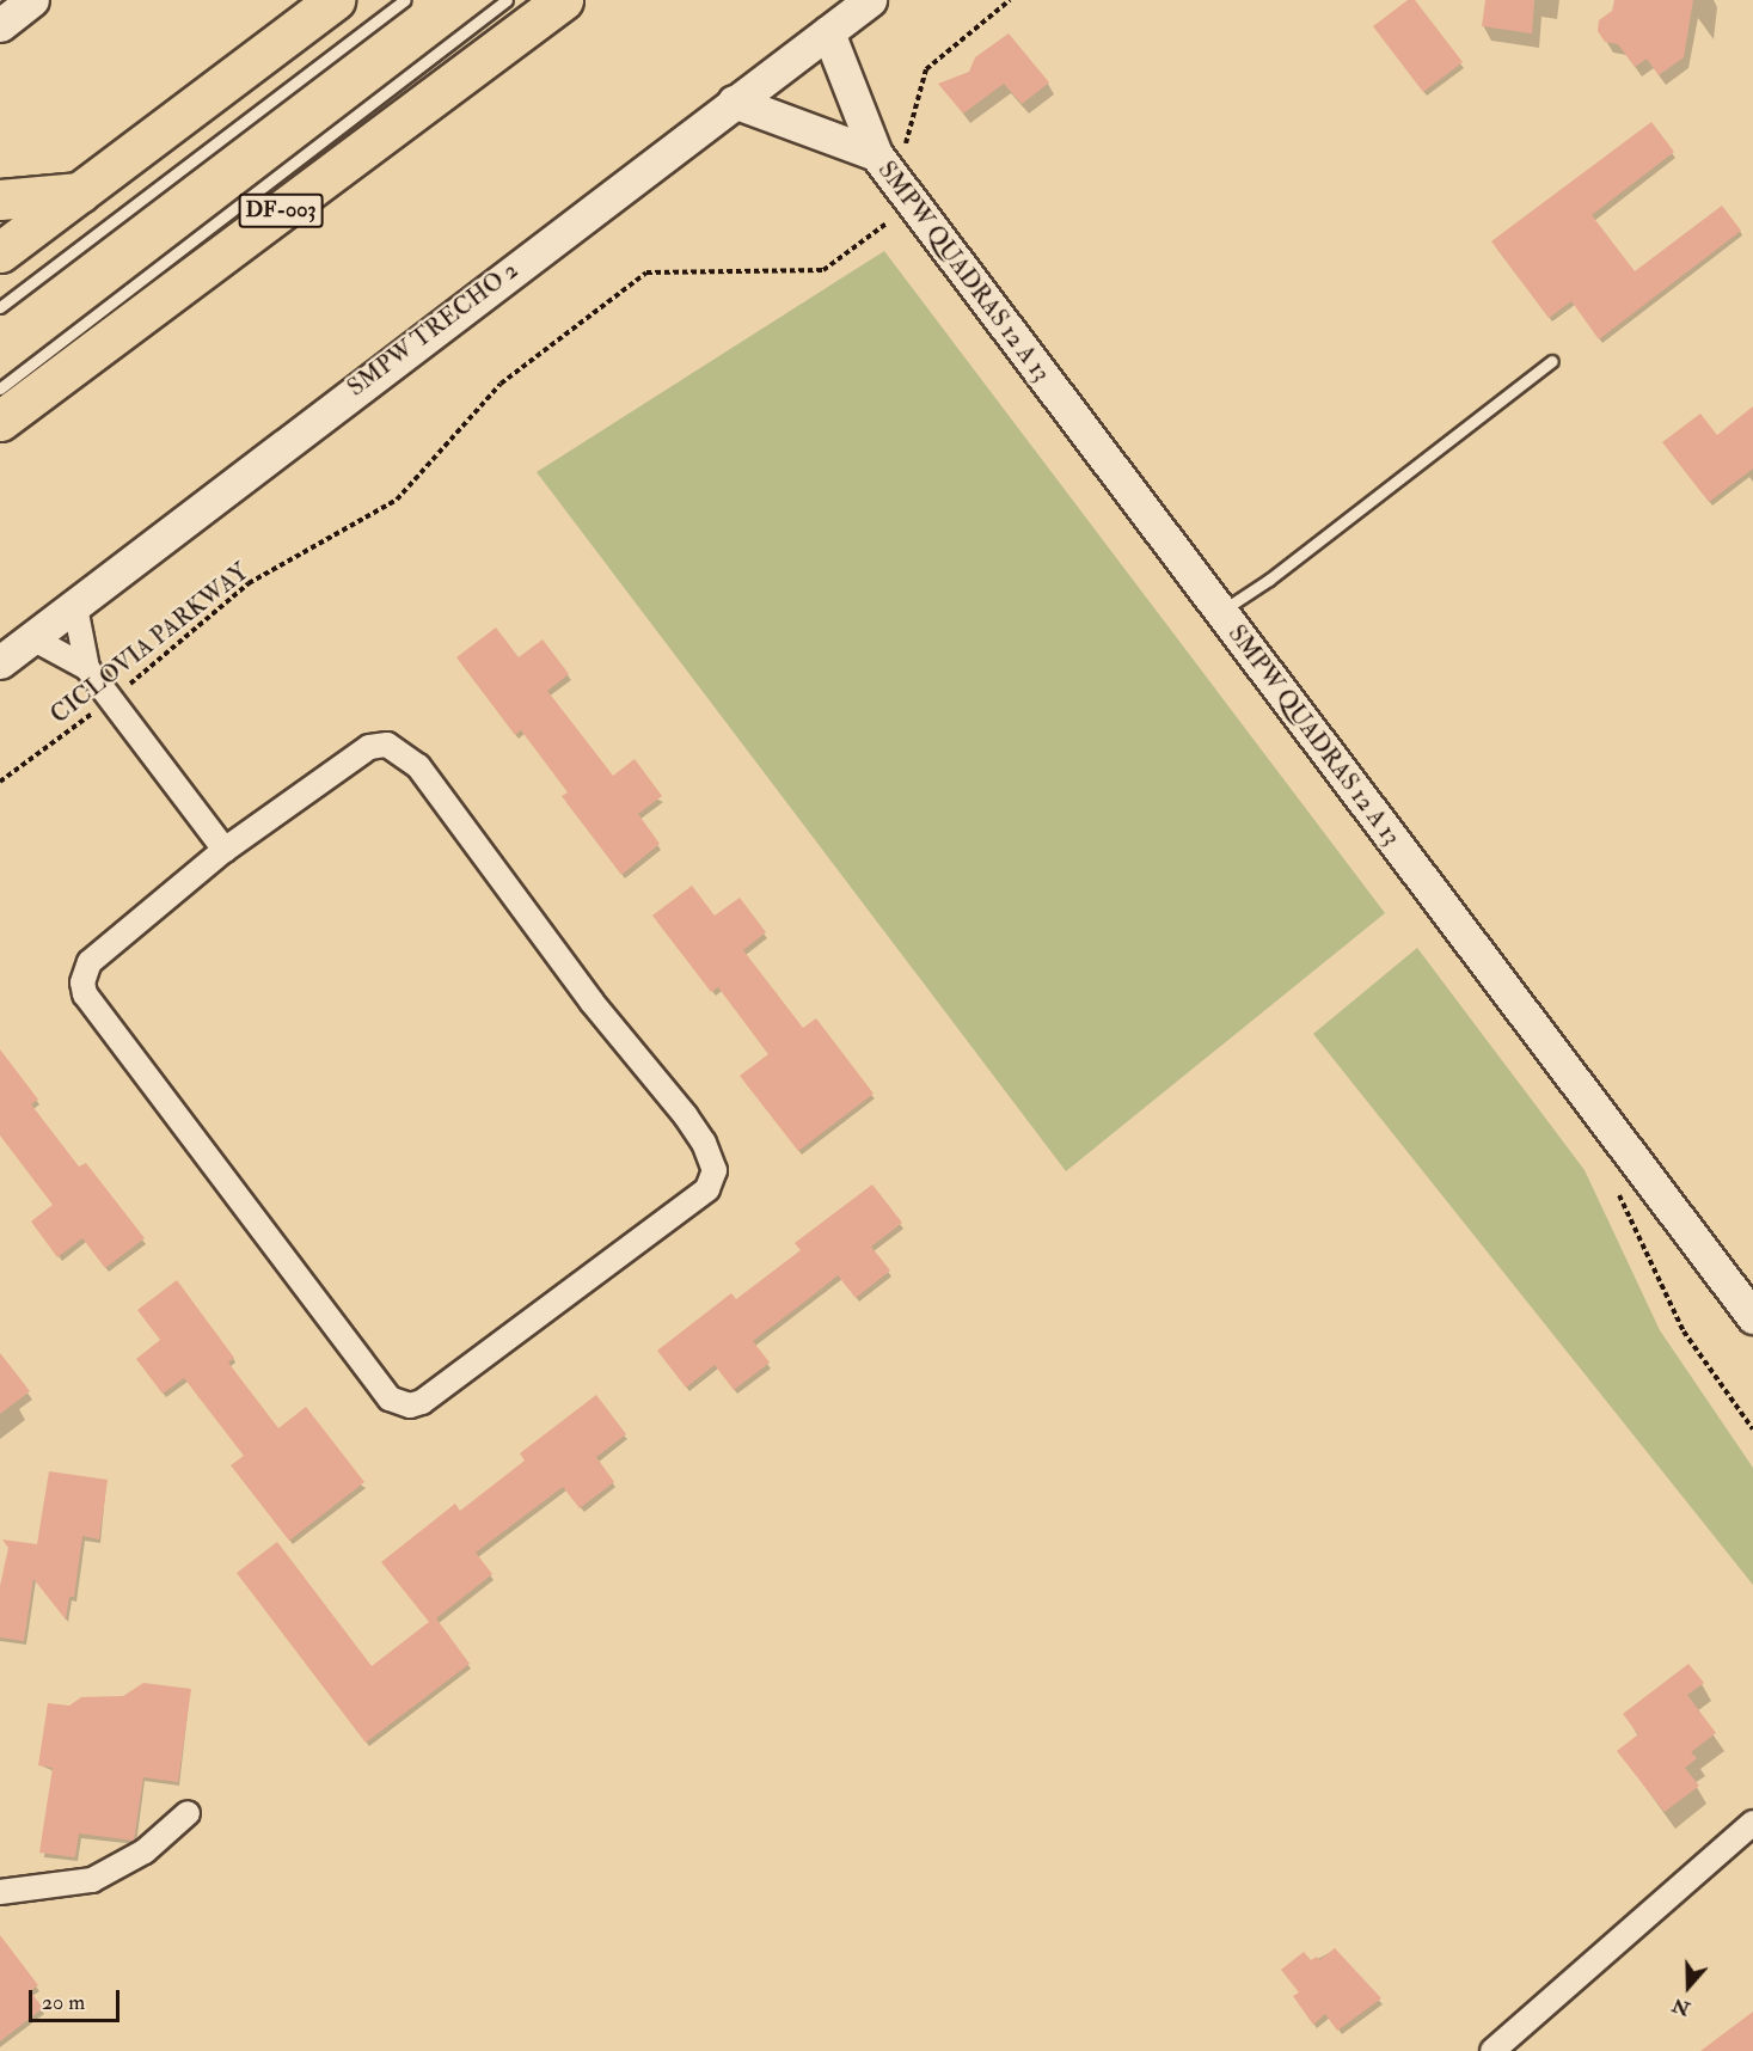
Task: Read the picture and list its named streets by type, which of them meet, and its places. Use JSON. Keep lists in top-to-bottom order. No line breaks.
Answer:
{"streets":{"highway":["DF-003"],"street":["SMPW QUADRAS 12 A 13","SMPW TRECHO 2"],"path":["CICLOVIA PARKWAY"]},"crossings":[["SMPW QUADRAS 12 A 13","SMPW TRECHO 2"],["SMPW QUADRAS 12 A 13","CICLOVIA PARKWAY"]],"scale_bar":"20 m","north":"bottom"}
